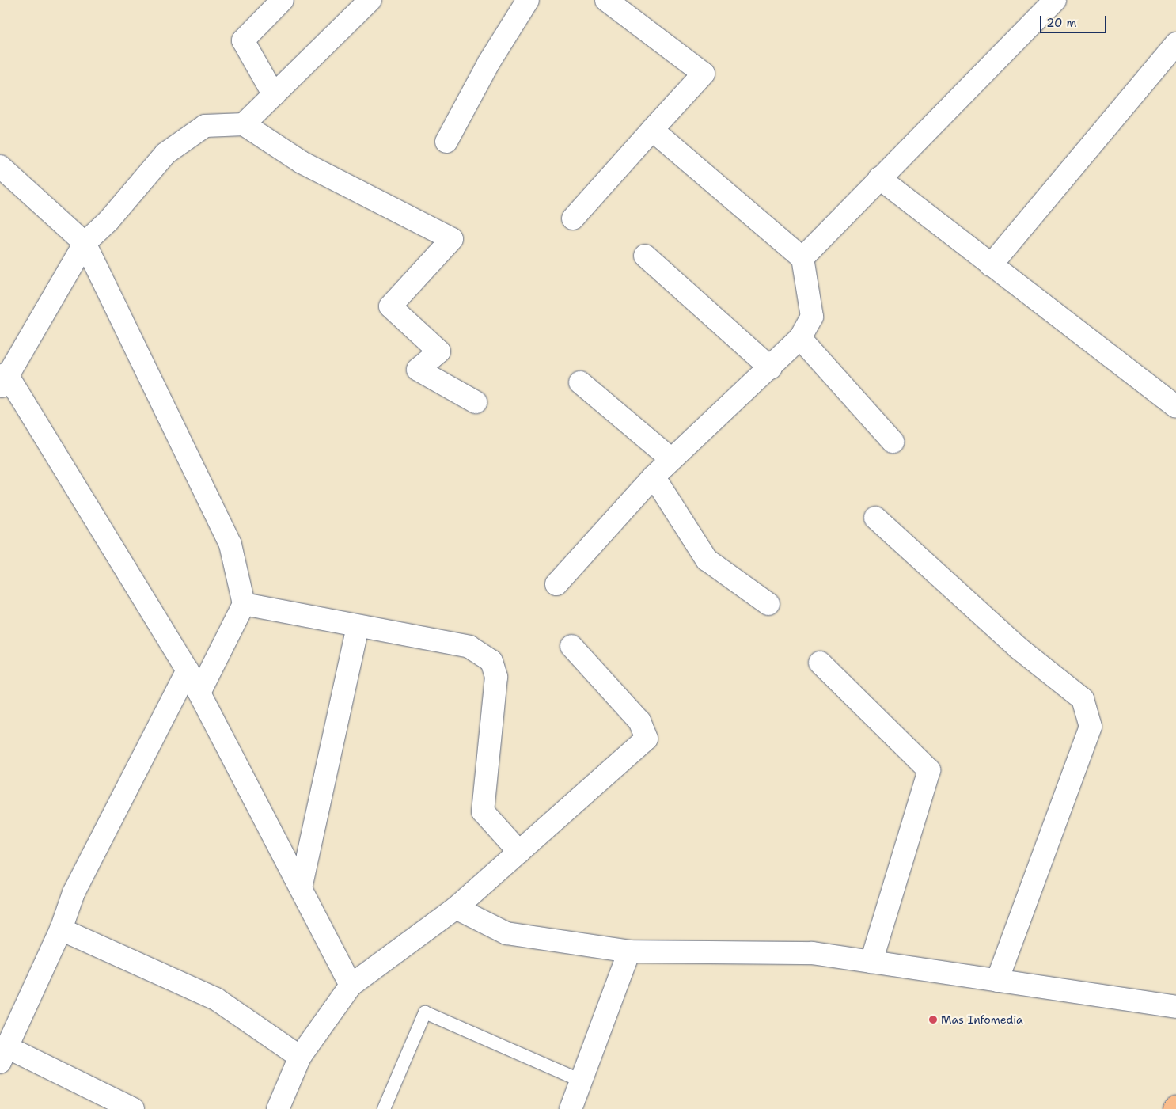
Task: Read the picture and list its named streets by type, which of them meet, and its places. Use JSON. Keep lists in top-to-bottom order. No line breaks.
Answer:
{"places":["Mas Infomedia"],"scale_bar":"20 m"}
